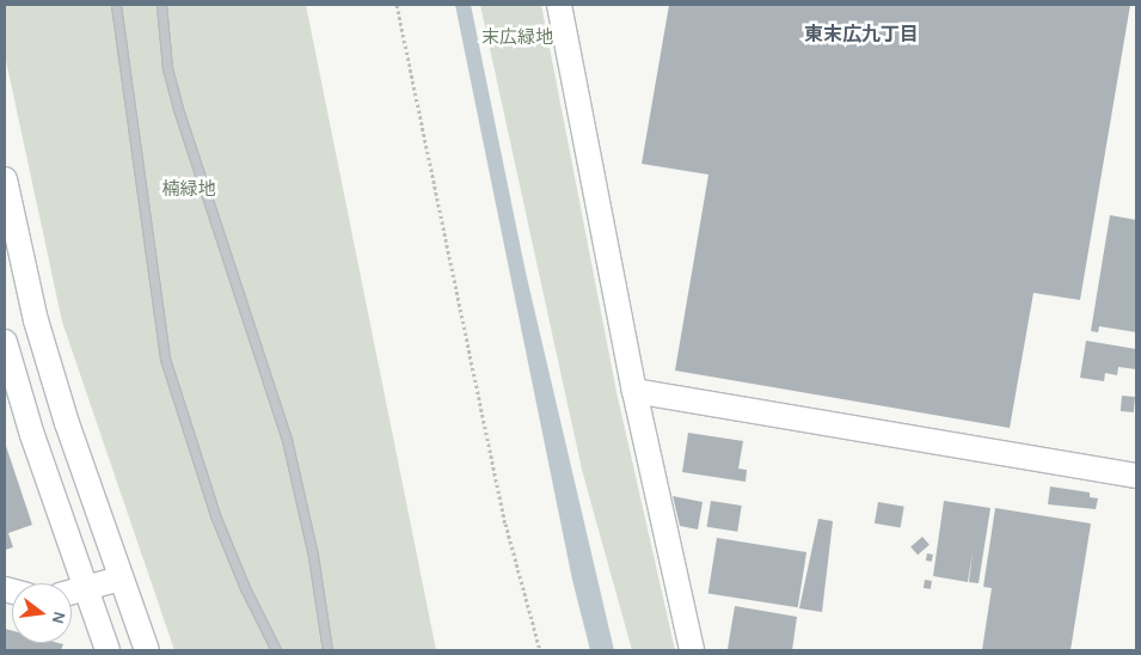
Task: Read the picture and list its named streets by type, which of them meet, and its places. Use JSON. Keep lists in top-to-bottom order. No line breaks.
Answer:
{"districts":["東末広九丁目"],"parks":["末広緑地","楠緑地"],"north":"right"}
